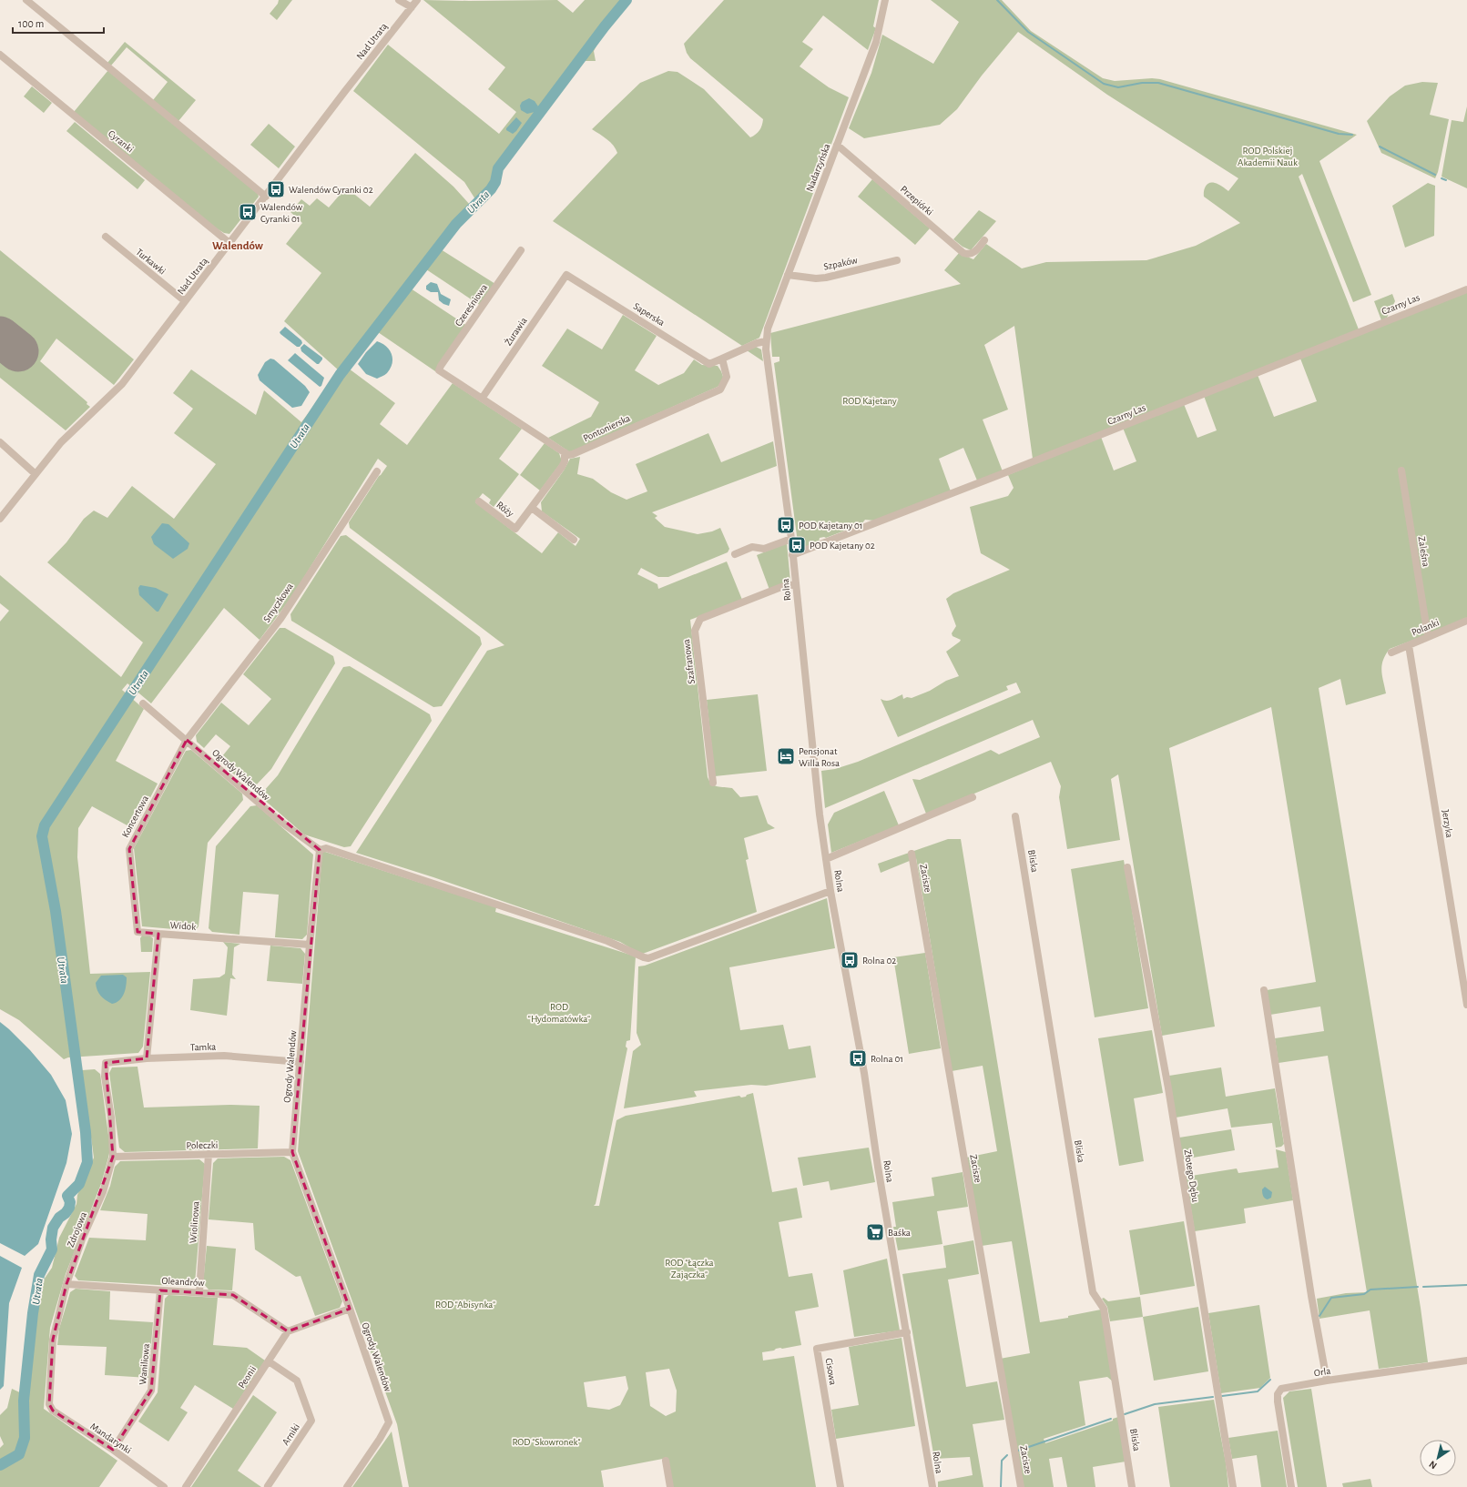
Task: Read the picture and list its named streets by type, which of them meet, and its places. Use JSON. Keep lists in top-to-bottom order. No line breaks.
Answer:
{"streets":{"street":["Nad Utratą","Cyranki","Nadarzyńska","Przepiórki","Turkawki","Szpaków","Czarny Las","Czereśniowa","Saperska","Żurawia","Pontonierska","Róży","Zaleśna","Rolna","Smyczkowa","Polanki","Szafranowa","Ogrody Walendów","Koncertowa","Jerzyka","Bliska","Zacisze","Widok","Tamka","Poleczki","Złotego Dębu","Wiolinowa","Zdrojowa","Oleandrów","Waniliowa","Cisowa","Orla","Peonii","Arniki","Mandarynki"]},"crossings":[["Nad Utratą","Cyranki"],["Nad Utratą","Turkawki"],["Nadarzyńska","Przepiórki"],["Nadarzyńska","Szpaków"],["Nadarzyńska","Rolna"],["Czarny Las","Rolna"],["Czereśniowa","Żurawia"],["Saperska","Żurawia"],["Saperska","Pontonierska"],["Pontonierska","Róży"],["Zaleśna","Polanki"],["Rolna","Szafranowa"],["Rolna","Cisowa"],["Smyczkowa","Ogrody Walendów"],["Smyczkowa","Koncertowa"],["Polanki","Jerzyka"],["Ogrody Walendów","Koncertowa"],["Ogrody Walendów","Widok"],["Ogrody Walendów","Tamka"],["Ogrody Walendów","Poleczki"],["Koncertowa","Widok"],["Widok","Tamka"],["Tamka","Zdrojowa"],["Poleczki","Wiolinowa"],["Poleczki","Zdrojowa"],["Wiolinowa","Oleandrów"],["Zdrojowa","Oleandrów"],["Zdrojowa","Mandarynki"],["Oleandrów","Waniliowa"],["Oleandrów","Peonii"],["Waniliowa","Mandarynki"],["Peonii","Arniki"]],"districts":["Walendów"],"water":["Utrata"],"parks":["ROD Polskiej Akademii Nauk","ROD Kajetany","ROD \"Hydomatówka\"","ROD \"Łączka Zajączka\"","ROD \"Abisynka\"","ROD \"Skowronek\""],"places":{"bus stop":["Walendów Cyranki 02","Walendów Cyranki 01","POD Kajetany 01","POD Kajetany 02","Rolna 02","Rolna 01"],"hotel":["Pensjonat Willa Rosa"],"supermarket":["Baśka"]},"scale_bar":"100 m","north":"bottom left"}
